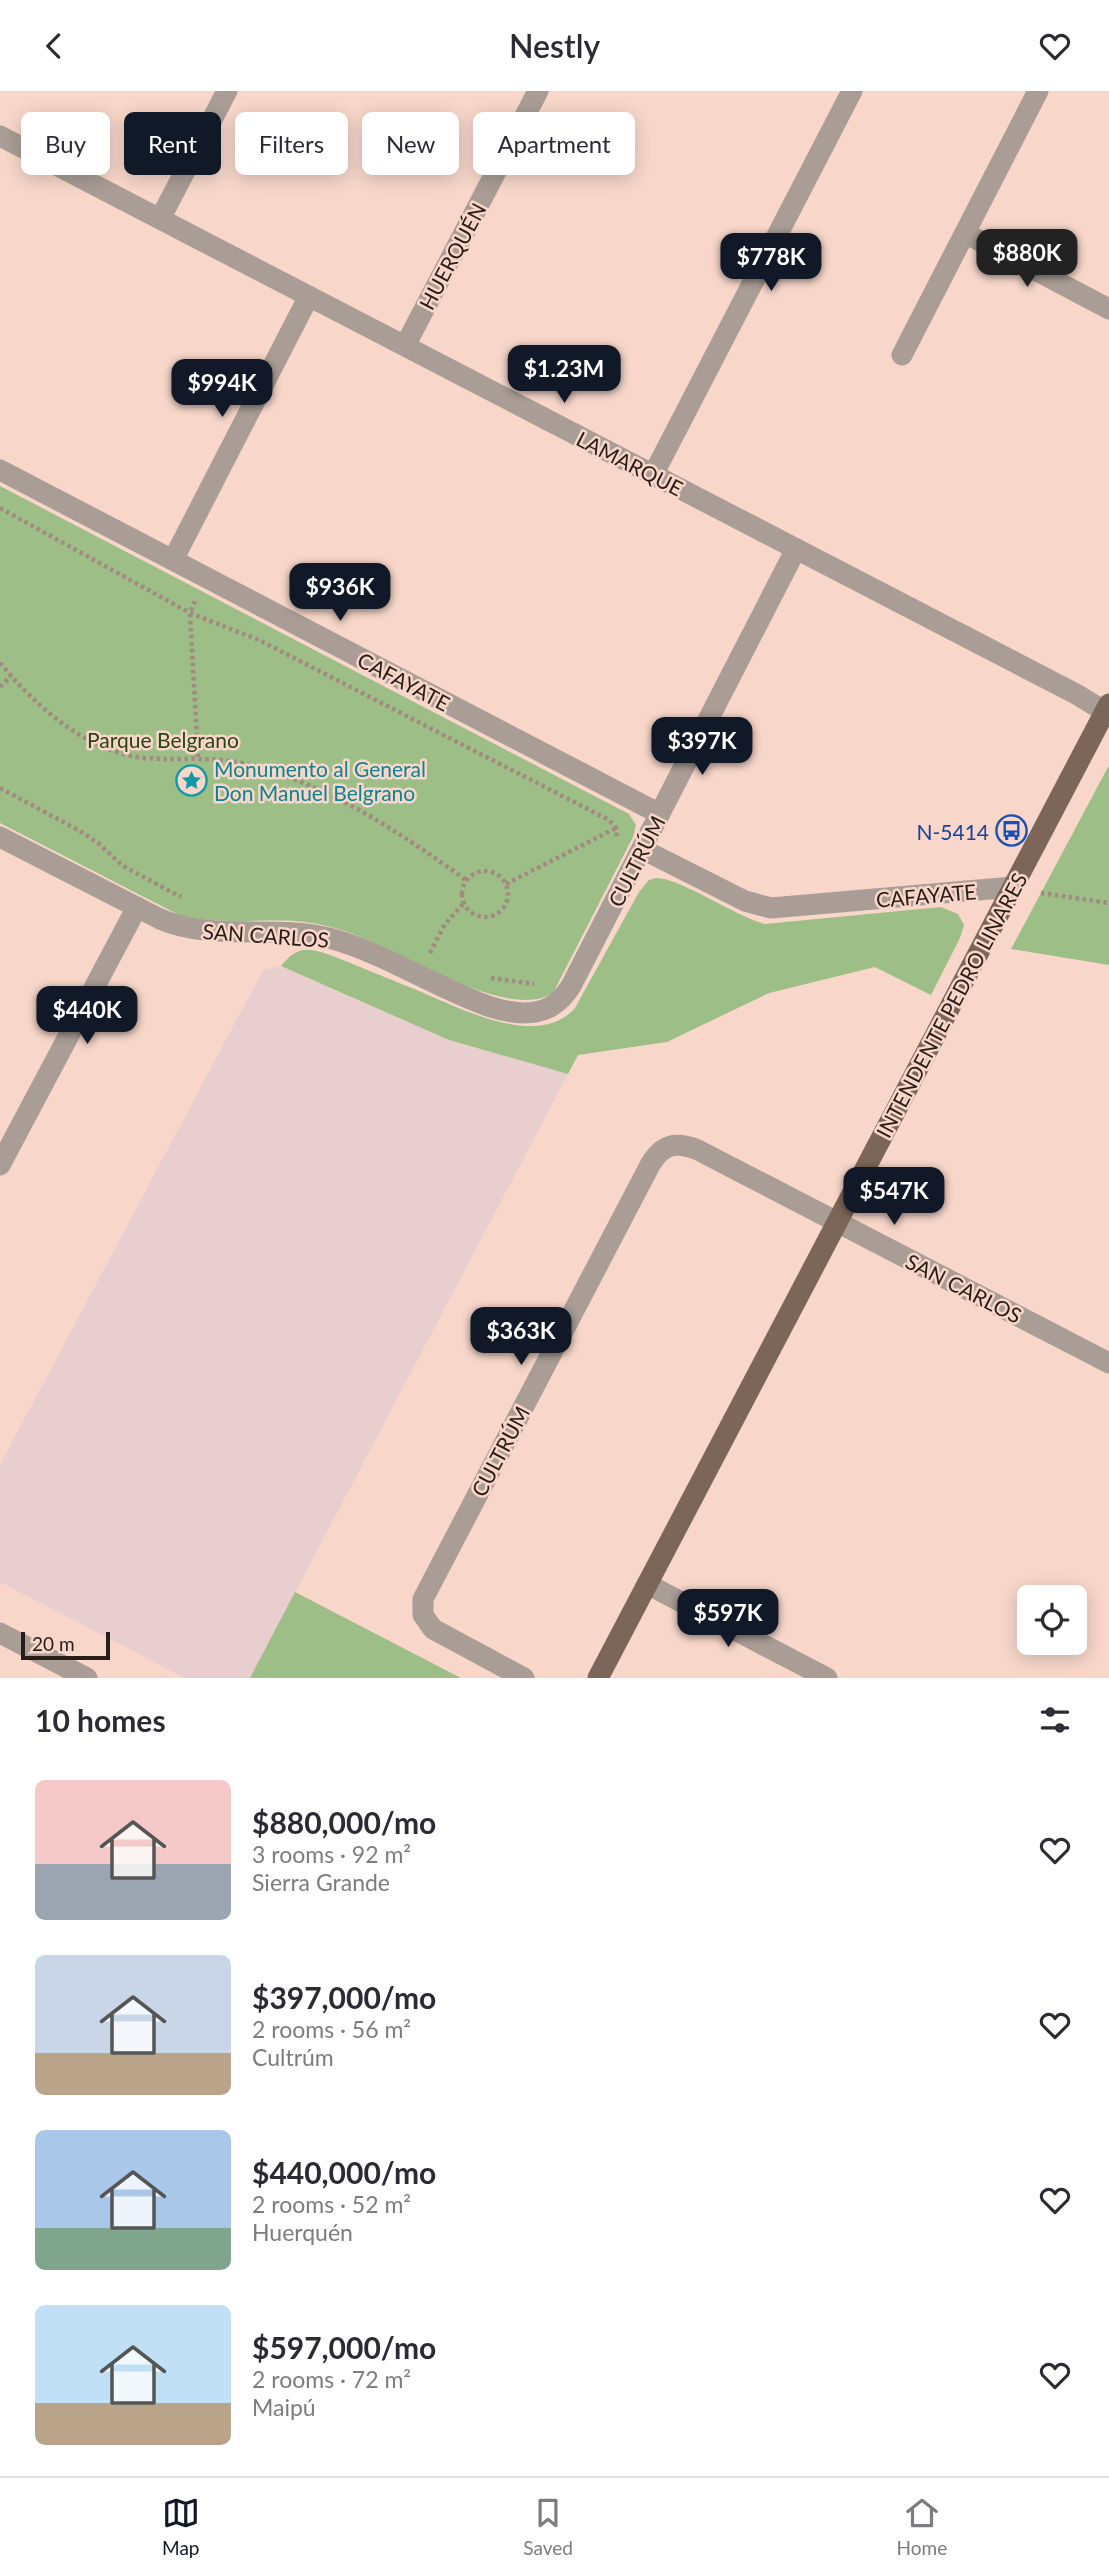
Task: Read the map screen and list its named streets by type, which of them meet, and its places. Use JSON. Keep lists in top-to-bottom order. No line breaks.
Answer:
{"streets":{"main road":["INTENDENTE PEDRO LINARES"],"street":["HUERQUÉN","LAMARQUE","CAFAYATE","CULTRÚM","SAN CARLOS"]},"crossings":[["HUERQUÉN","LAMARQUE"],["LAMARQUE","CULTRÚM"],["LAMARQUE","INTENDENTE PEDRO LINARES"],["CAFAYATE","CULTRÚM"],["CAFAYATE","INTENDENTE PEDRO LINARES"],["CULTRÚM","SAN CARLOS"],["SAN CARLOS","INTENDENTE PEDRO LINARES"]],"parks":["Parque Belgrano"],"places":{"place":["Monumento al General Don Manuel Belgrano"],"bus stop":["N-5414"]},"scale_bar":"20 m","page":{"header":"Nestly","chip":["Buy","Rent","Filters","New","Apartment"],"price":["$880K","$778K","$1.23M","$994K","$936K","$397K","$440K","$547K","$363K","$597K"],"scale":"20 m","heading":"10 homes","list":[{"name":"$880,000/mo","note":"3 rooms · 92 m² · Sierra Grande"},{"name":"$397,000/mo","note":"2 rooms · 56 m² · Cultrúm"},{"name":"$440,000/mo","note":"2 rooms · 52 m² · Huerquén"},{"name":"$597,000/mo","note":"2 rooms · 72 m² · Maipú"}],"tabs":["Map","Saved","Home"]}}
